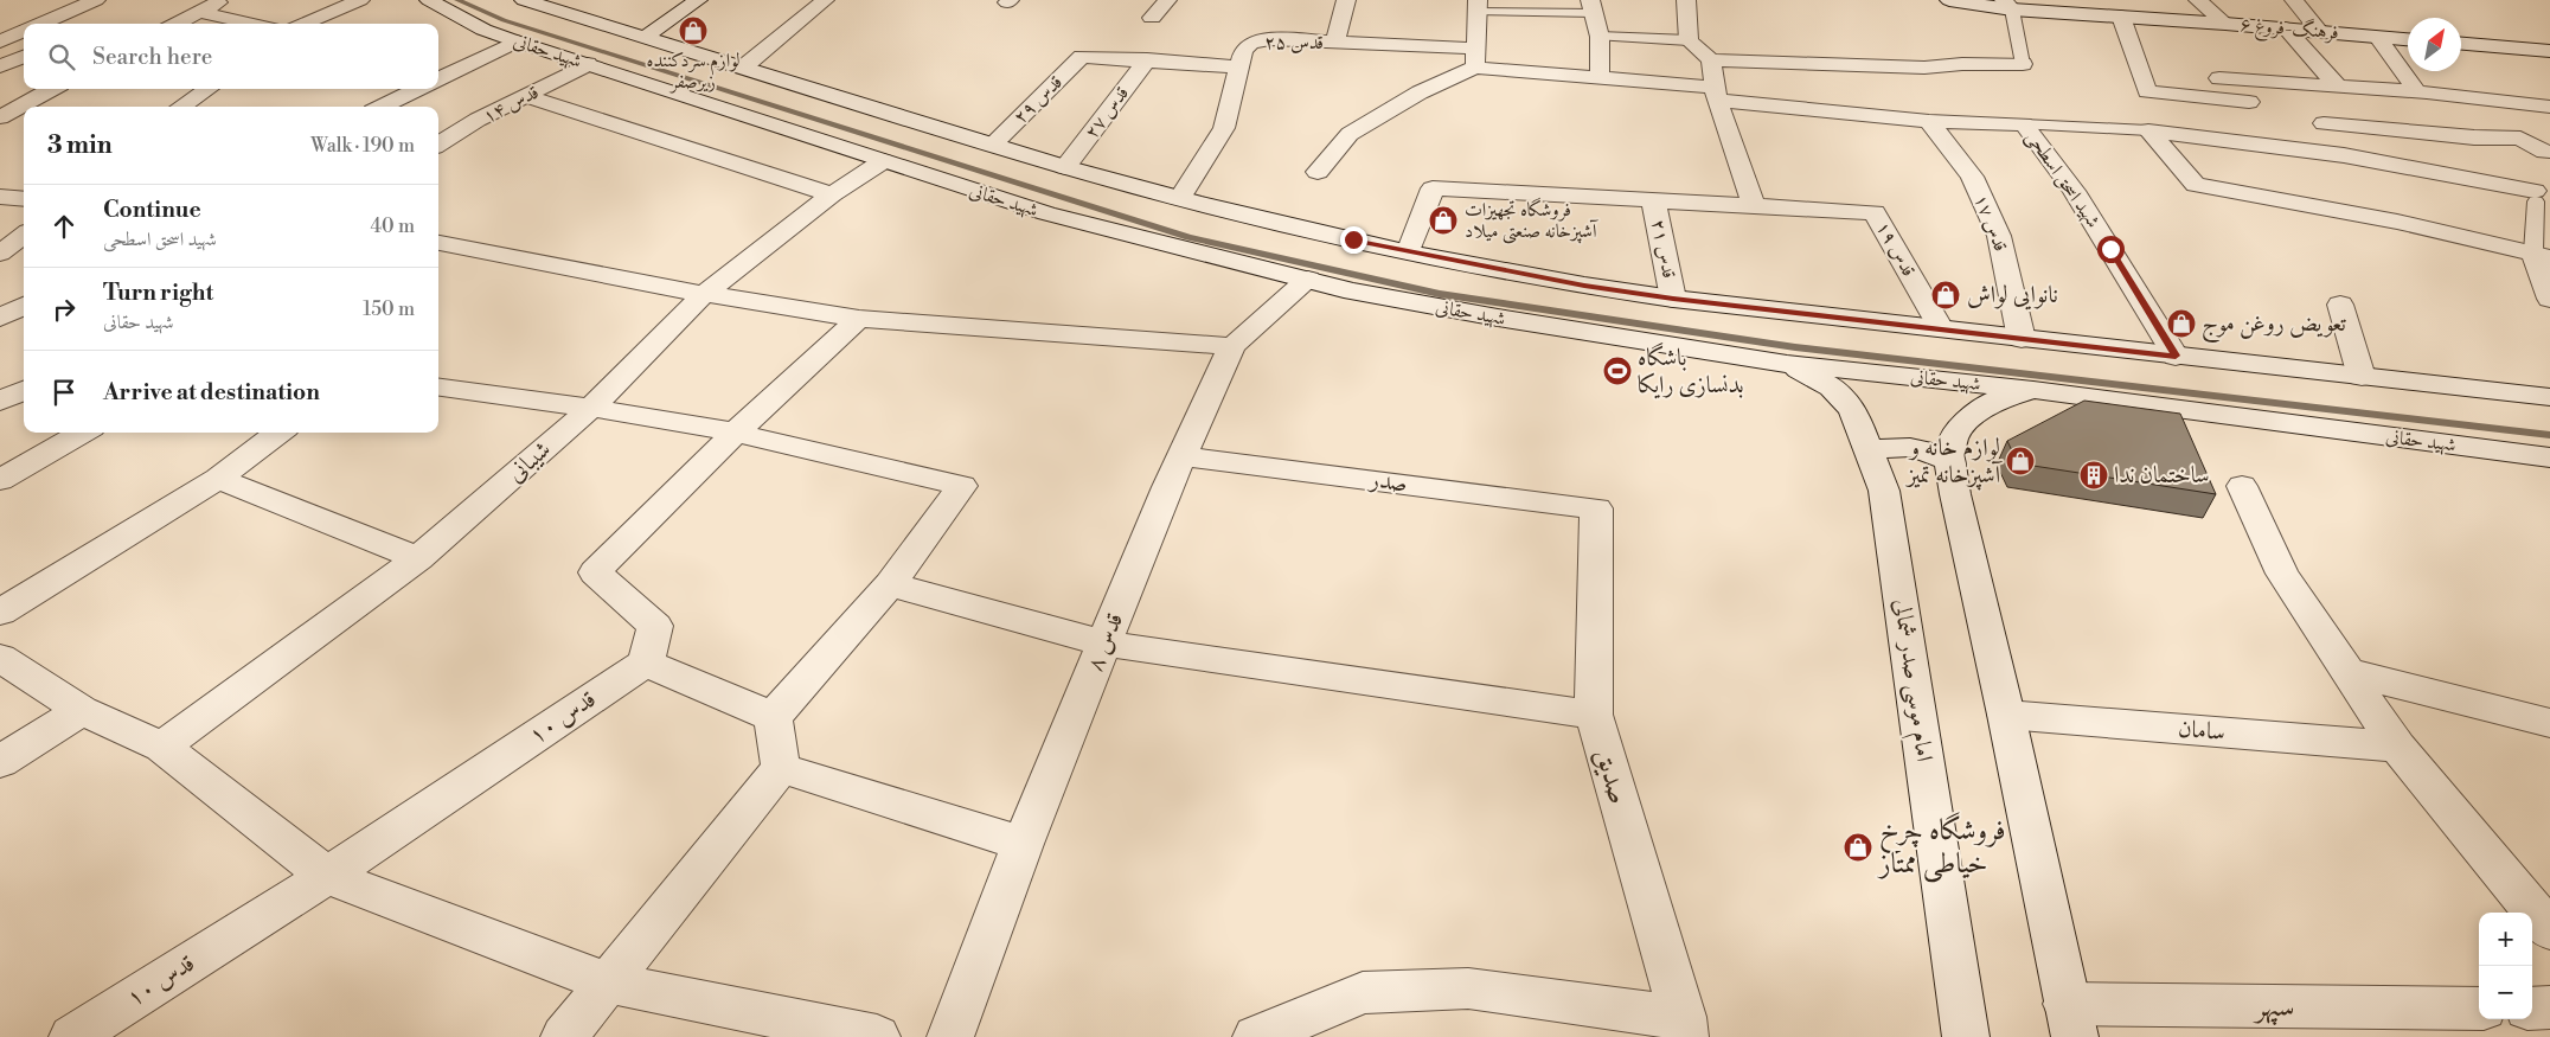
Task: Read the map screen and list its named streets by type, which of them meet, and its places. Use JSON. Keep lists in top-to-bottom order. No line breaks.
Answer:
{"streets":{"street":["فرهنگ-فروغ ۶","قدس ۲۵","شهید حقانی","قدس ۲۹","قدس ۱۴","قدس ۲۷","شهید اسحق اسطحی","قدس ۱۷","قدس ۲۱","قدس ۱۹","شیبانی","صدر","قدس ۸","امام موسی صدر شمالی","قدس ۱۰","سامان","صدیق","سپهر"]},"crossings":[["قدس ۲۵","شهید حقانی"],["قدس ۲۵","شهید اسحق اسطحی"],["قدس ۲۵","قدس ۱۷"],["شهید حقانی","قدس ۲۹"],["شهید حقانی","قدس ۱۴"],["شهید حقانی","قدس ۲۷"],["شهید حقانی","شهید اسحق اسطحی"],["شهید حقانی","قدس ۱۷"],["شهید حقانی","قدس ۲۱"],["شهید حقانی","قدس ۱۹"],["شهید حقانی","شیبانی"],["شهید حقانی","قدس ۸"],["شهید حقانی","امام موسی صدر شمالی"],["قدس ۲۹","قدس ۲۷"],["صدر","قدس ۸"],["صدر","صدیق"]],"places":{"shop":["لوازم سردکننده زیرصفر","فروشگاه تجهیزات آشپزخانه صنعتی میلاد","نانوایی لواش","تعویض روغن موج","لوازم خانه و آشپزخانه تمیز","فروشگاه چرخ خیاطی ممتاز"],"sports":["باشگاه بدنسازی رایکا"],"building":["ساختمان ندا"]},"north":"top right","page":{"search":"Search here","heading":["3 min","Walk · 190 m"],"list":[["Continue","شهید اسحق اسطحی","40 m"],["Turn right","شهید حقانی","150 m"],"Arrive at destination"],"map_buttons":["+","−"]}}
